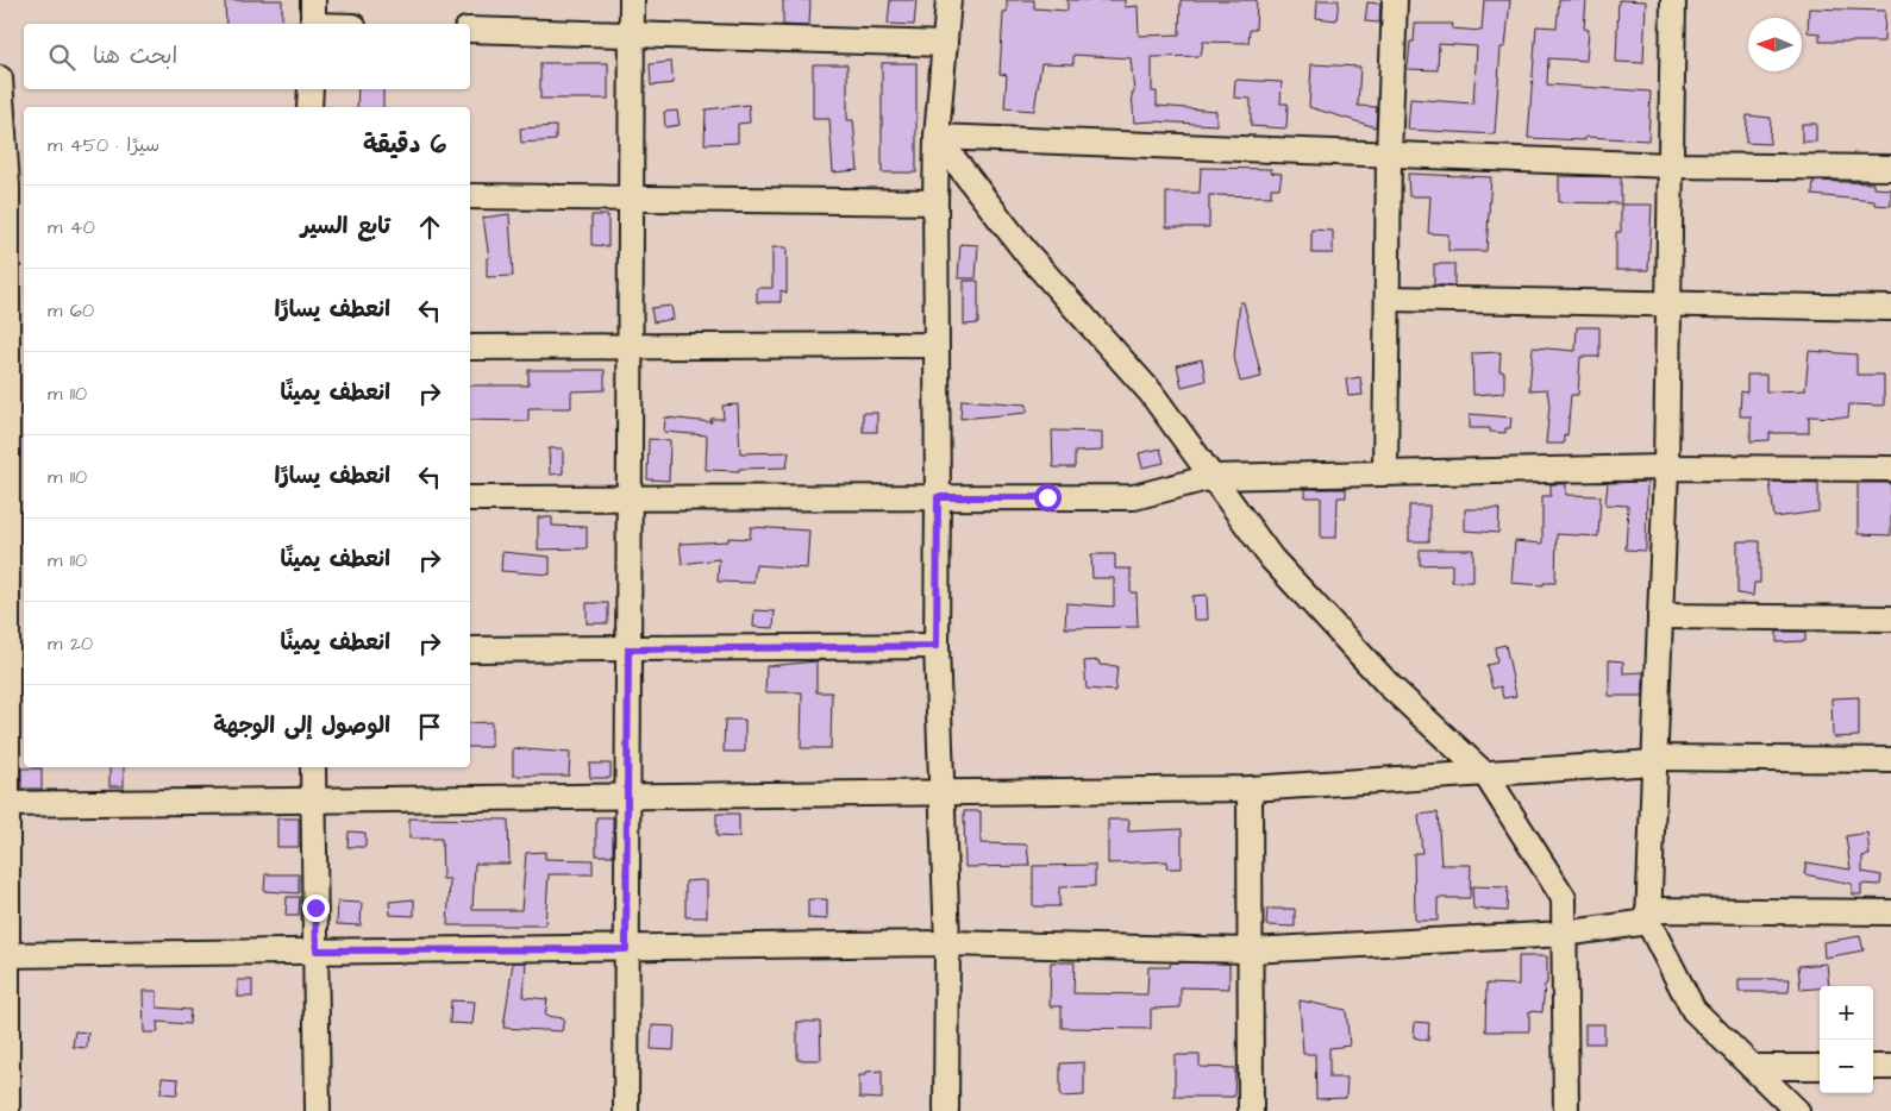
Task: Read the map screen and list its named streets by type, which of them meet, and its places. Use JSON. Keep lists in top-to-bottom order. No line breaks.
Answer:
{"north":"left","page":{"search":"ابحث هنا","heading":["6 دقيقة","سيرًا · 450 m"],"list":[["تابع السير","40 m"],["انعطف يسارًا","60 m"],["انعطف يمينًا","110 m"],["انعطف يسارًا","110 m"],["انعطف يمينًا","110 m"],["انعطف يمينًا","20 m"],"الوصول إلى الوجهة"],"map_buttons":["+","−"]}}
